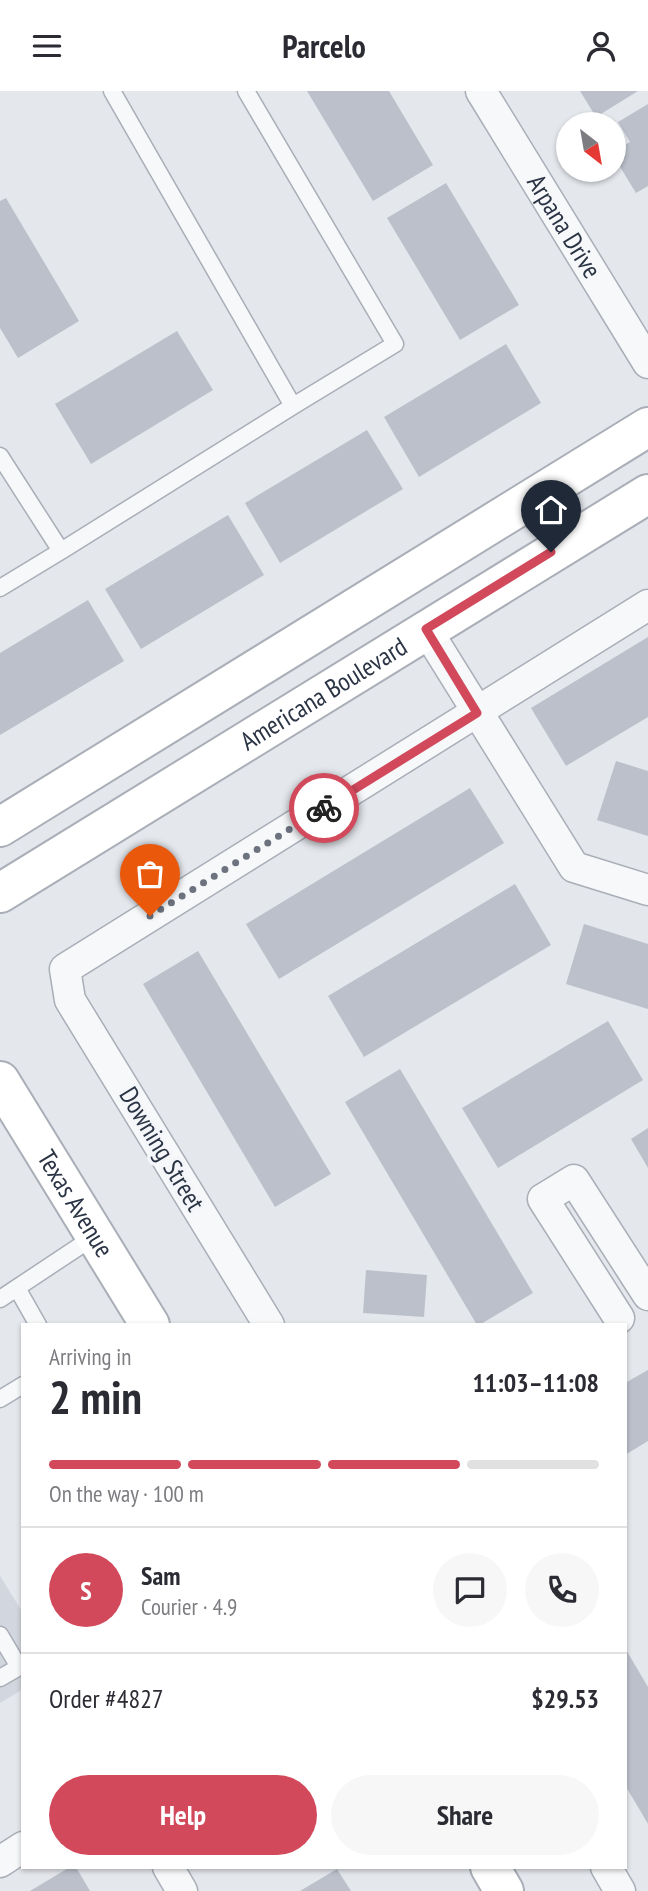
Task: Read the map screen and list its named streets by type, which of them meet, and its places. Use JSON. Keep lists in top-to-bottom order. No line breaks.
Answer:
{"streets":{"main road":["Americana Boulevard","Texas Avenue"],"street":["Arpana Drive","Downing Street"]},"north":"bottom right","page":{"header":"Parcelo","heading":["2 min","Arriving in","11:03–11:08"],"panel":["Sam","Courier · 4.9","Order #4827","$29.53"],"bar":"On the way · 100 m","round":"S","buttons":["Help","Share"]}}
